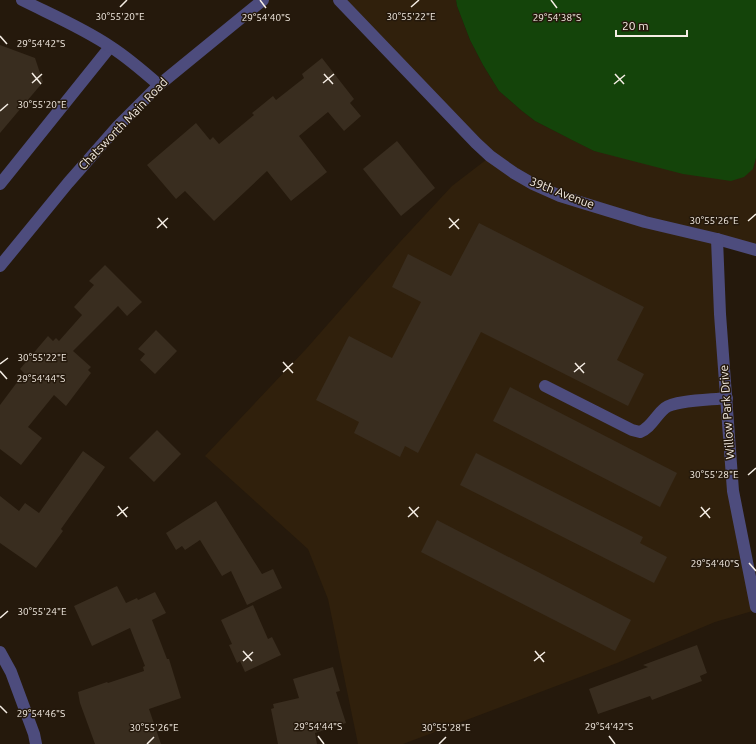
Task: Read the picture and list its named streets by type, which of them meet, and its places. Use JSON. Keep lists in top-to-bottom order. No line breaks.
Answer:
{"streets":{"street":["Chatsworth Main Road","39th Avenue","Willow Park Drive"]},"crossings":[["39th Avenue","Willow Park Drive"]],"scale_bar":"20 m","coordinates":["30°55'20\"E","30°55'22\"E","29°54'40\"S","29°54'38\"S","29°54'42\"S","30°55'26\"E","29°54'44\"S","30°55'28\"E","30°55'24\"E","29°54'46\"S"]}
